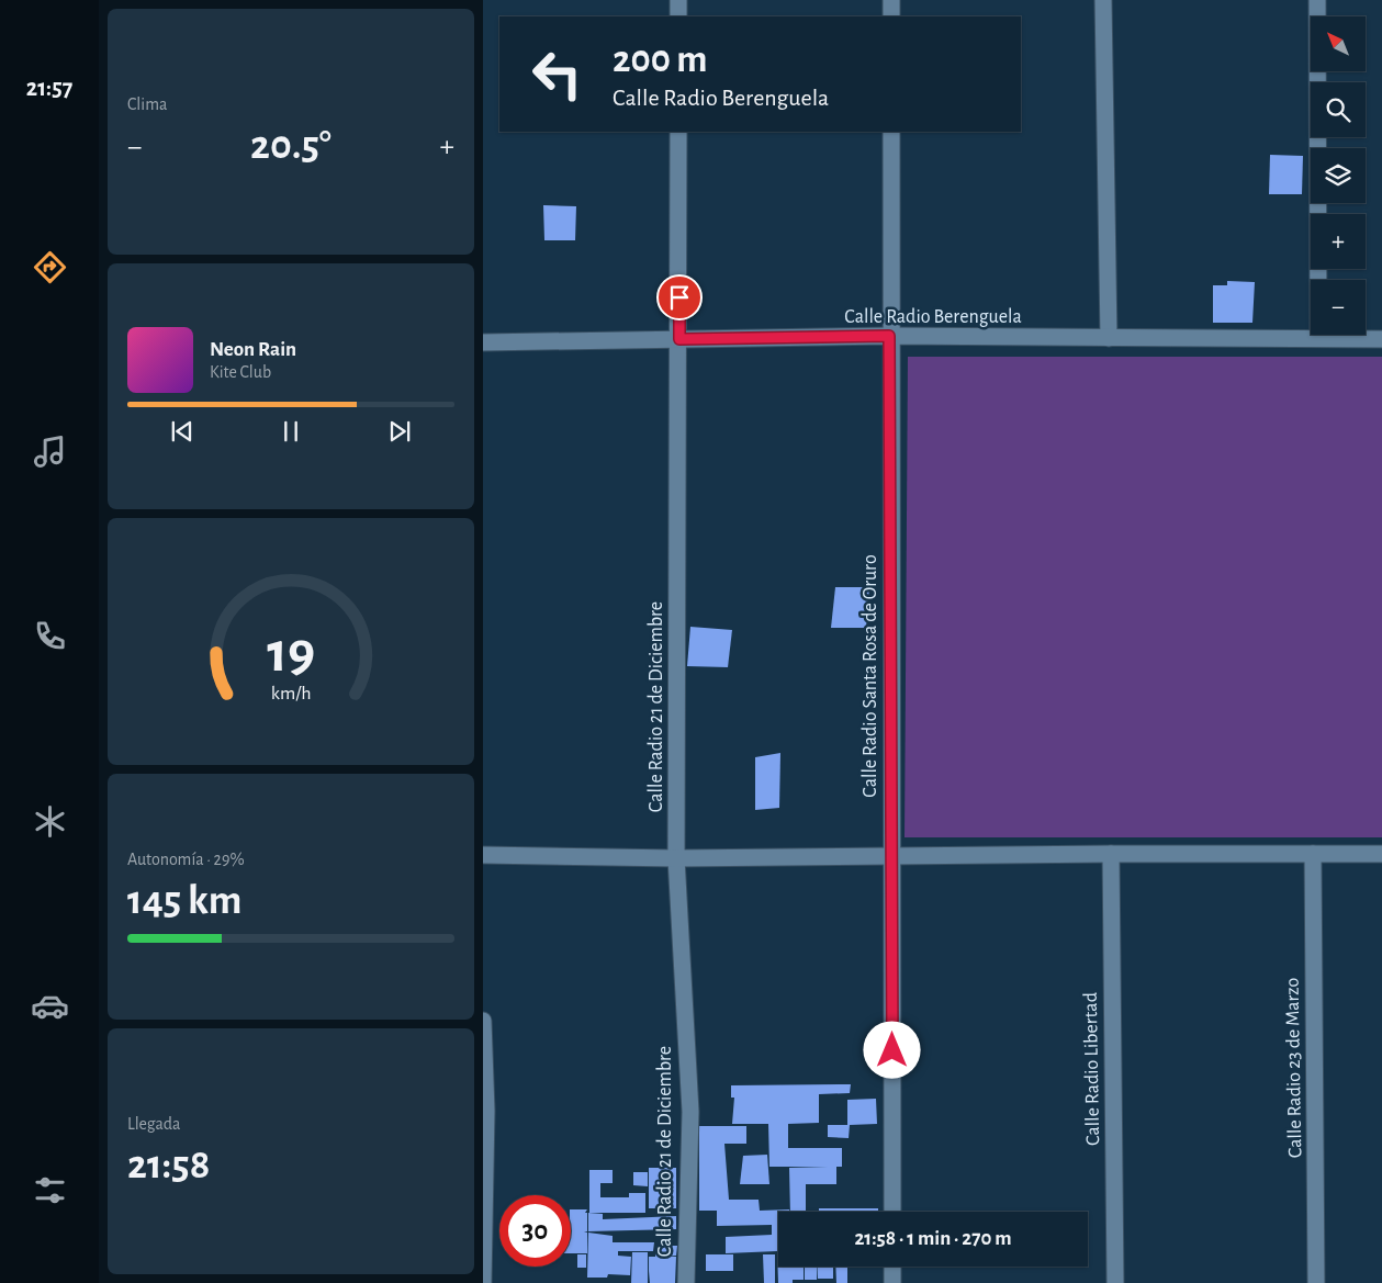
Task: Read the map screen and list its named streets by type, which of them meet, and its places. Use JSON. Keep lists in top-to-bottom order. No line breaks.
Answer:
{"streets":{"street":["Calle Radio Berenguela","Calle Radio Santa Rosa de Oruro","Calle Radio 21 de Diciembre","Calle Radio 23 de Marzo","Calle Radio Libertad"]},"crossings":[["Calle Radio Berenguela","Calle Radio Santa Rosa de Oruro"],["Calle Radio Berenguela","Calle Radio 21 de Diciembre"]],"north":"top left","page":{"tabs":"21:57","tile":["Clima",["Autonomía · 29%","145 km"],["Llegada","21:58"]],"map_buttons":["+","−"],"turn":["200 m","Calle Radio Berenguela"],"heat":["−","20.5°","+"],"song":["Neon Rain","Kite Club"],"limit":"30","trip":"21:58 · 1 min · 270 m","gauge":["19","km/h"]}}
